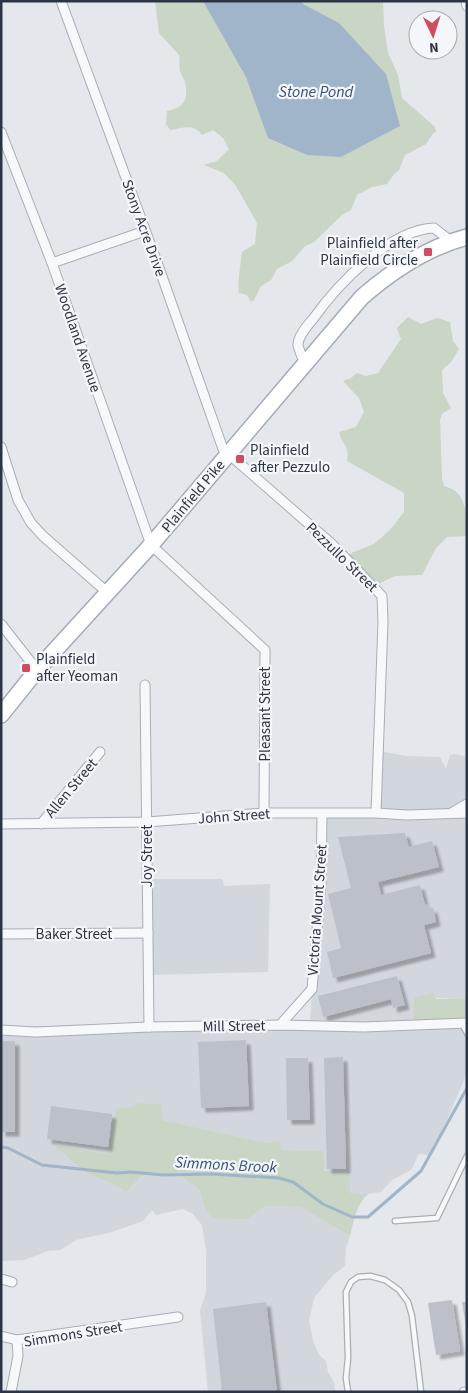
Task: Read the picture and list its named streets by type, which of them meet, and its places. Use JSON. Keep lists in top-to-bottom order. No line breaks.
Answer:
{"streets":{"main road":["Plainfield Pike"],"street":["Stony Acre Drive","Woodland Avenue","Pezzullo Street","Pleasant Street","Allen Street","John Street","Joy Street","Victoria Mount Street","Baker Street","Mill Street","Simmons Street"]},"crossings":[["Stony Acre Drive","Plainfield Pike"],["Stony Acre Drive","Pezzullo Street"],["Woodland Avenue","Plainfield Pike"],["Woodland Avenue","Pleasant Street"],["Plainfield Pike","Pezzullo Street"],["Plainfield Pike","Pleasant Street"],["Pezzullo Street","John Street"],["Pleasant Street","John Street"],["Allen Street","John Street"],["John Street","Joy Street"],["John Street","Victoria Mount Street"],["Joy Street","Baker Street"],["Joy Street","Mill Street"],["Victoria Mount Street","Mill Street"]],"water":["Stone Pond","Simmons Brook"],"places":{"transit":["Plainfield after Plainfield Circle","Plainfield after Pezzulo","Plainfield after Yeoman"]},"north":"bottom"}
